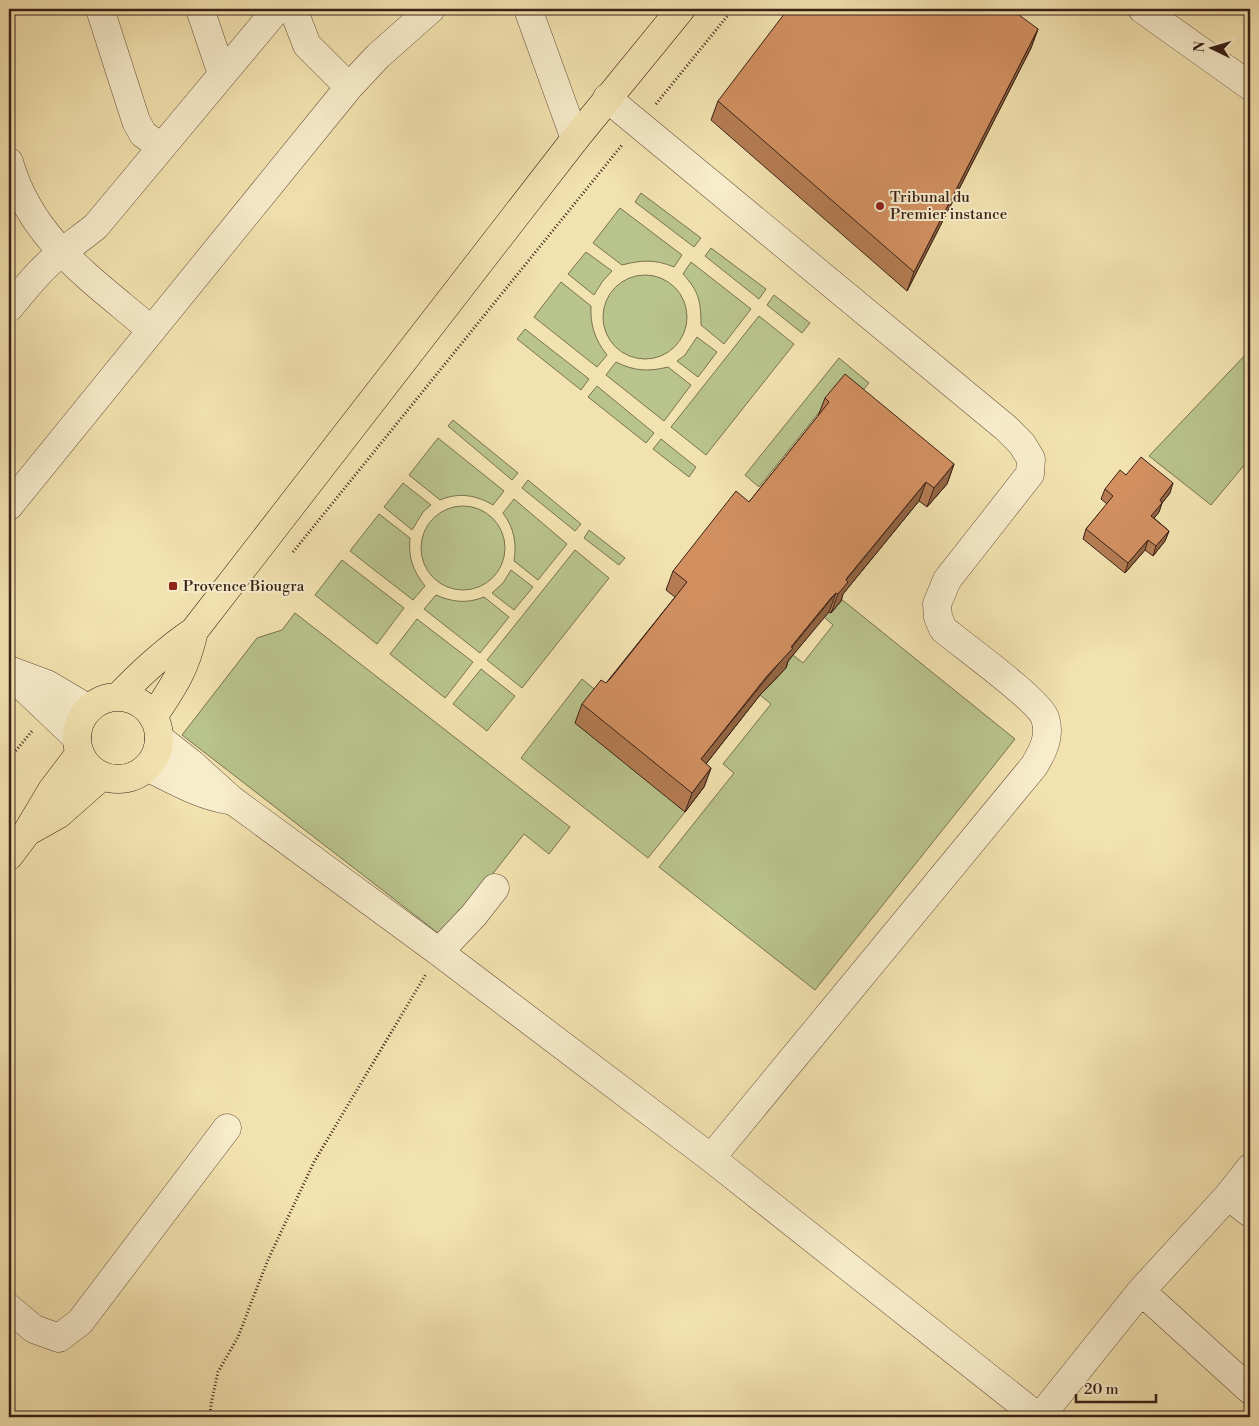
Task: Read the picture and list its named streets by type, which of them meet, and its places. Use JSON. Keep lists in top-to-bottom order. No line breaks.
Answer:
{"places":{"other":["Tribunal du Premier instance"],"transit":["Provence Biougra"]},"scale_bar":"20 m","north":"left"}
